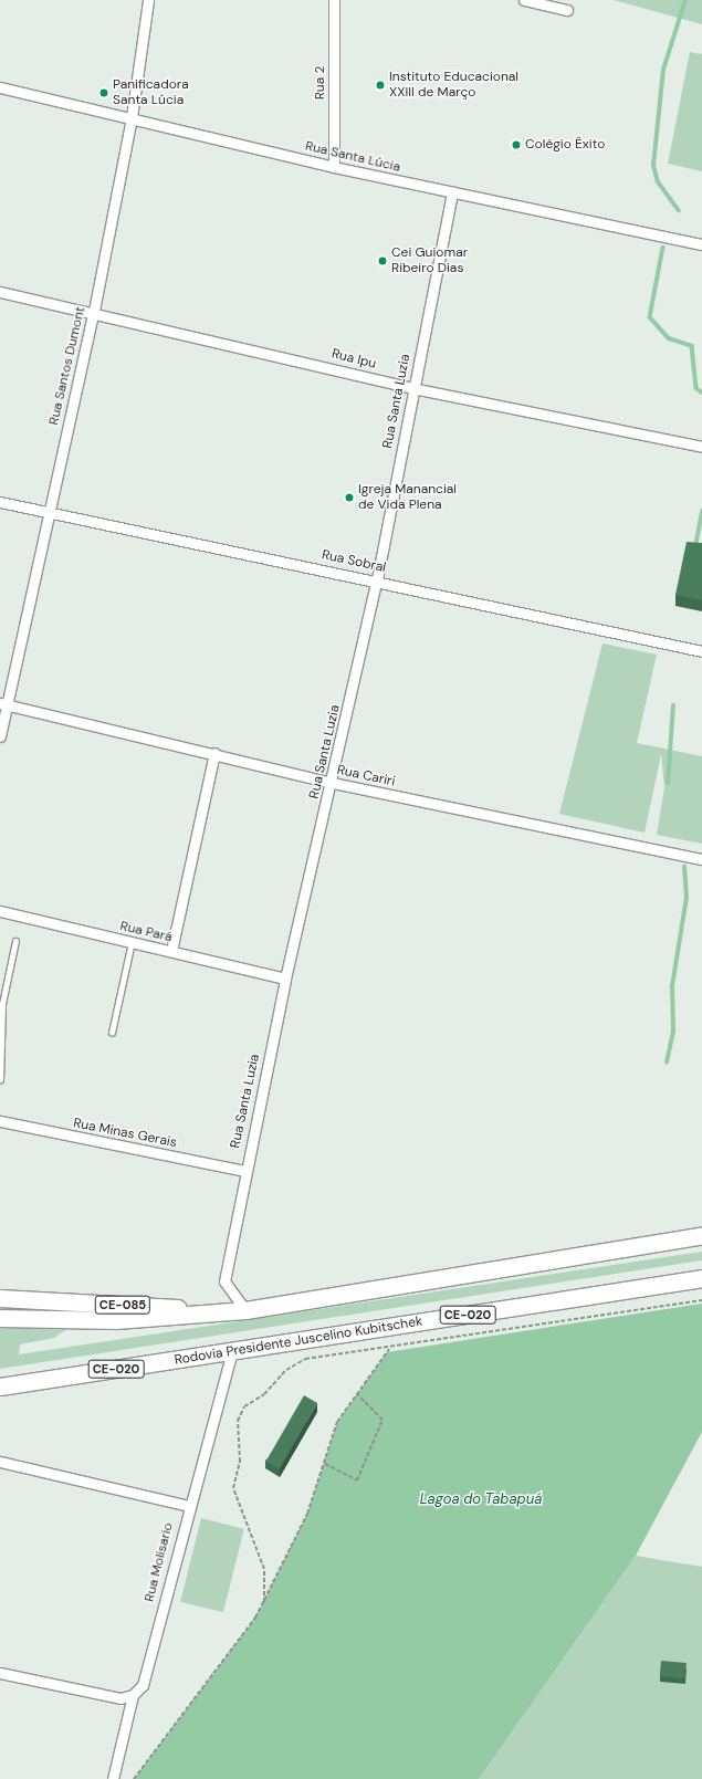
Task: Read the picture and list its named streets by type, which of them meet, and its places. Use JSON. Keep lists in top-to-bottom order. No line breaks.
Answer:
{"streets":{"highway":["CE-085","CE-020","Rodovia Presidente Juscelino Kubitschek"],"street":["Rua 2","Rua Santa Lúcia","Rua Ipu","Rua Santos Dumont","Rua Santa Luzia","Rua Sobral","Rua Cariri","Rua Pará","Rua Minas Gerais","Rua Molisario"]},"crossings":[["Rua 2","Rua Santa Lúcia"],["Rua Santa Lúcia","Rua Santos Dumont"],["Rua Santa Lúcia","Rua Santa Luzia"],["Rua Ipu","Rua Santos Dumont"],["Rua Ipu","Rua Santa Luzia"],["Rua Santos Dumont","Rua Sobral"],["Rua Santos Dumont","Rua Cariri"],["Rua Santa Luzia","Rua Sobral"],["Rua Santa Luzia","Rua Cariri"],["Rua Santa Luzia","Rua Pará"],["Rua Santa Luzia","Rua Minas Gerais"],["Rua Santa Luzia","CE-085"],["Rodovia Presidente Juscelino Kubitschek","Rua Molisario"]],"water":["Lagoa do Tabapuá"],"places":["Instituto Educacional XXIII de Março","Panificadora Santa Lúcia","Colégio Êxito","Cei Guiomar Ribeiro Dias","Igreja Manancial de Vida Plena"]}
